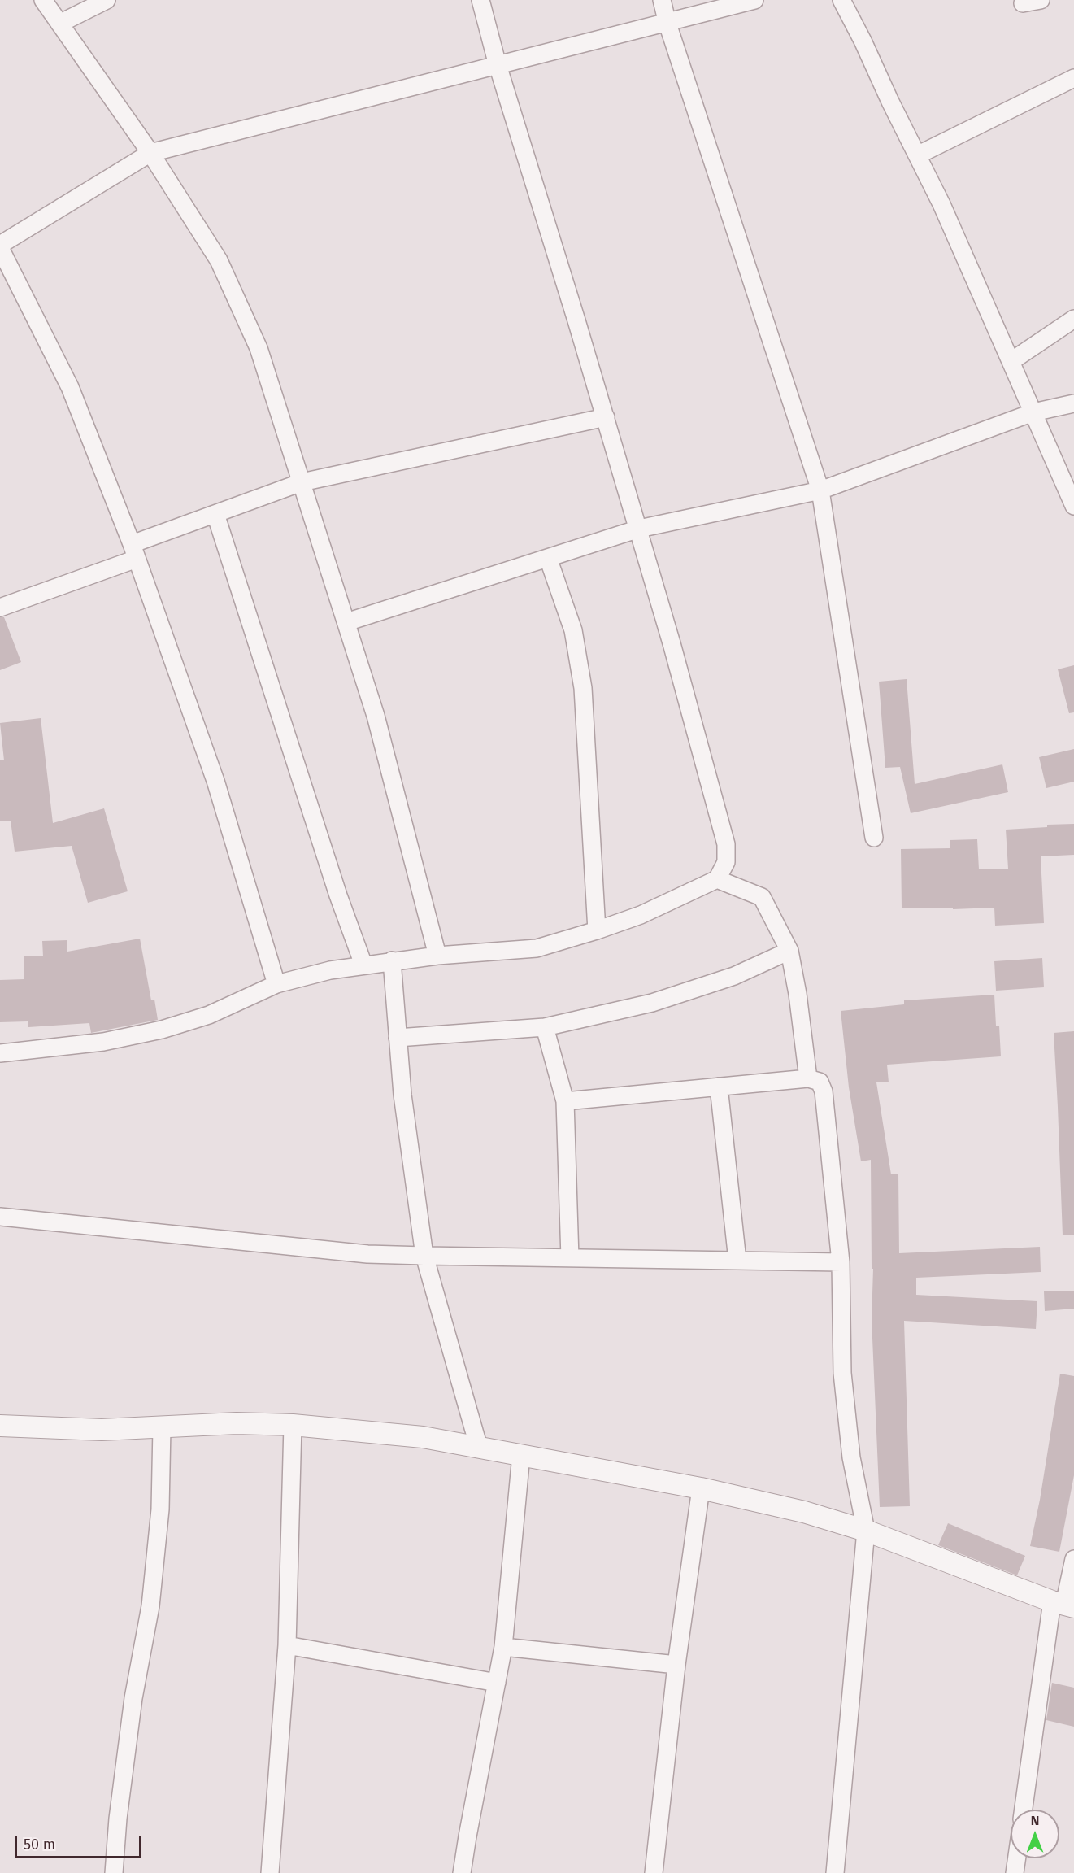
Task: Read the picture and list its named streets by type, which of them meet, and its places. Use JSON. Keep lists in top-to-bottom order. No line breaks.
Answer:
{"scale_bar":"50 m","north":"top"}
